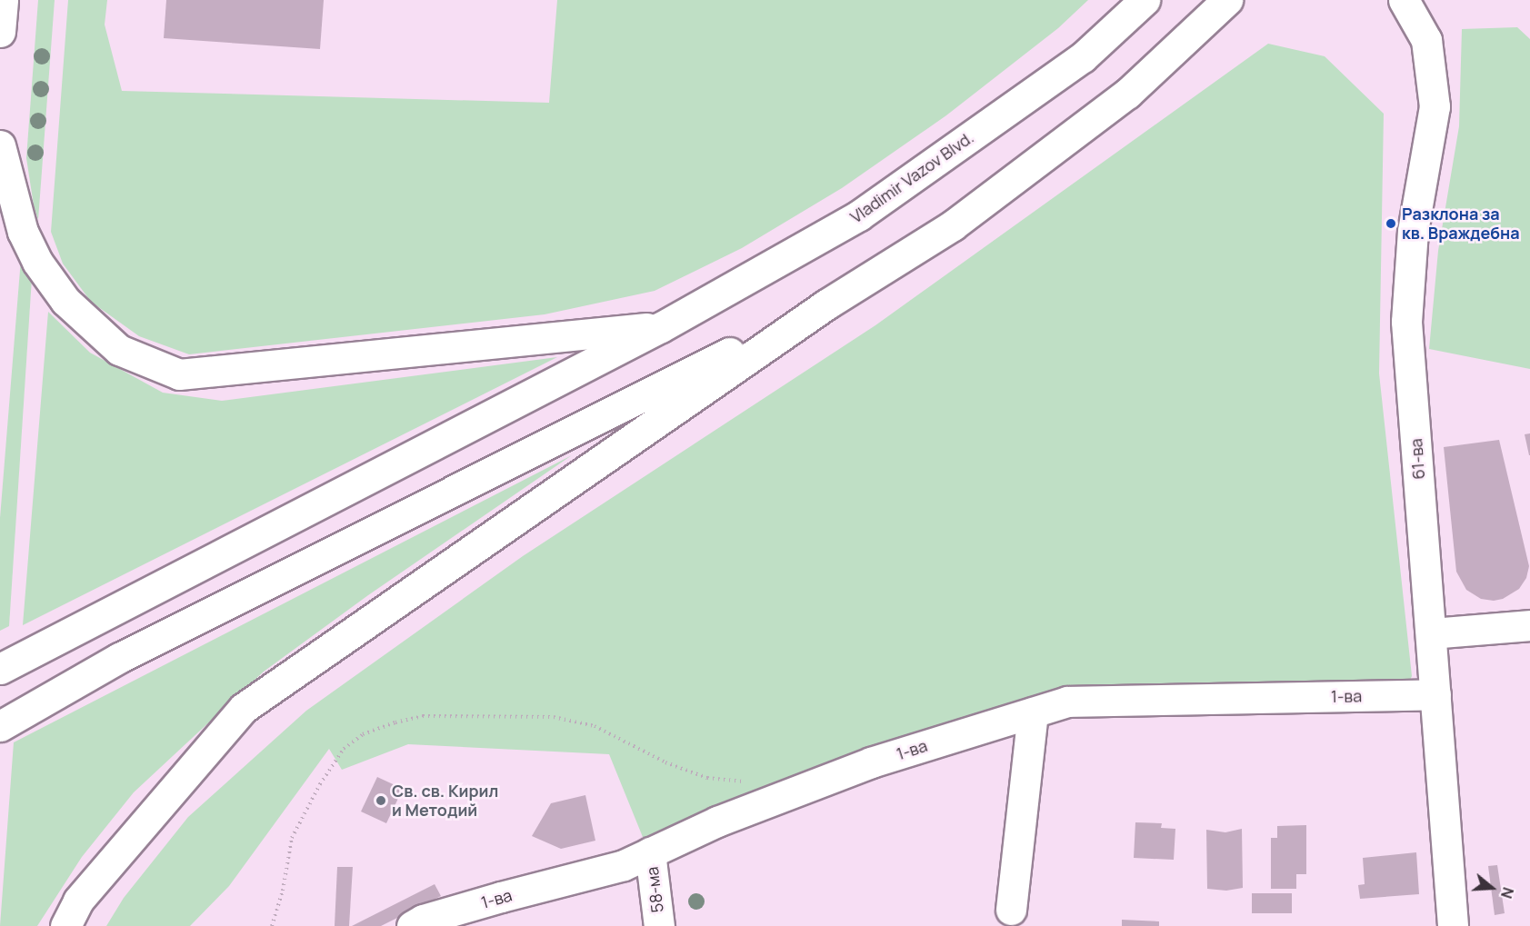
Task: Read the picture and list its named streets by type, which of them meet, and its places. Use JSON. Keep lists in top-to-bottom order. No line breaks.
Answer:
{"streets":{"main road":["Vladimir Vazov Blvd.","61-ва","1-ва","58-ма"]},"crossings":[["61-ва","1-ва"],["1-ва","58-ма"]],"places":["Разклона за кв. Враждебна","Св. св. Кирил и Методий"],"north":"right"}
